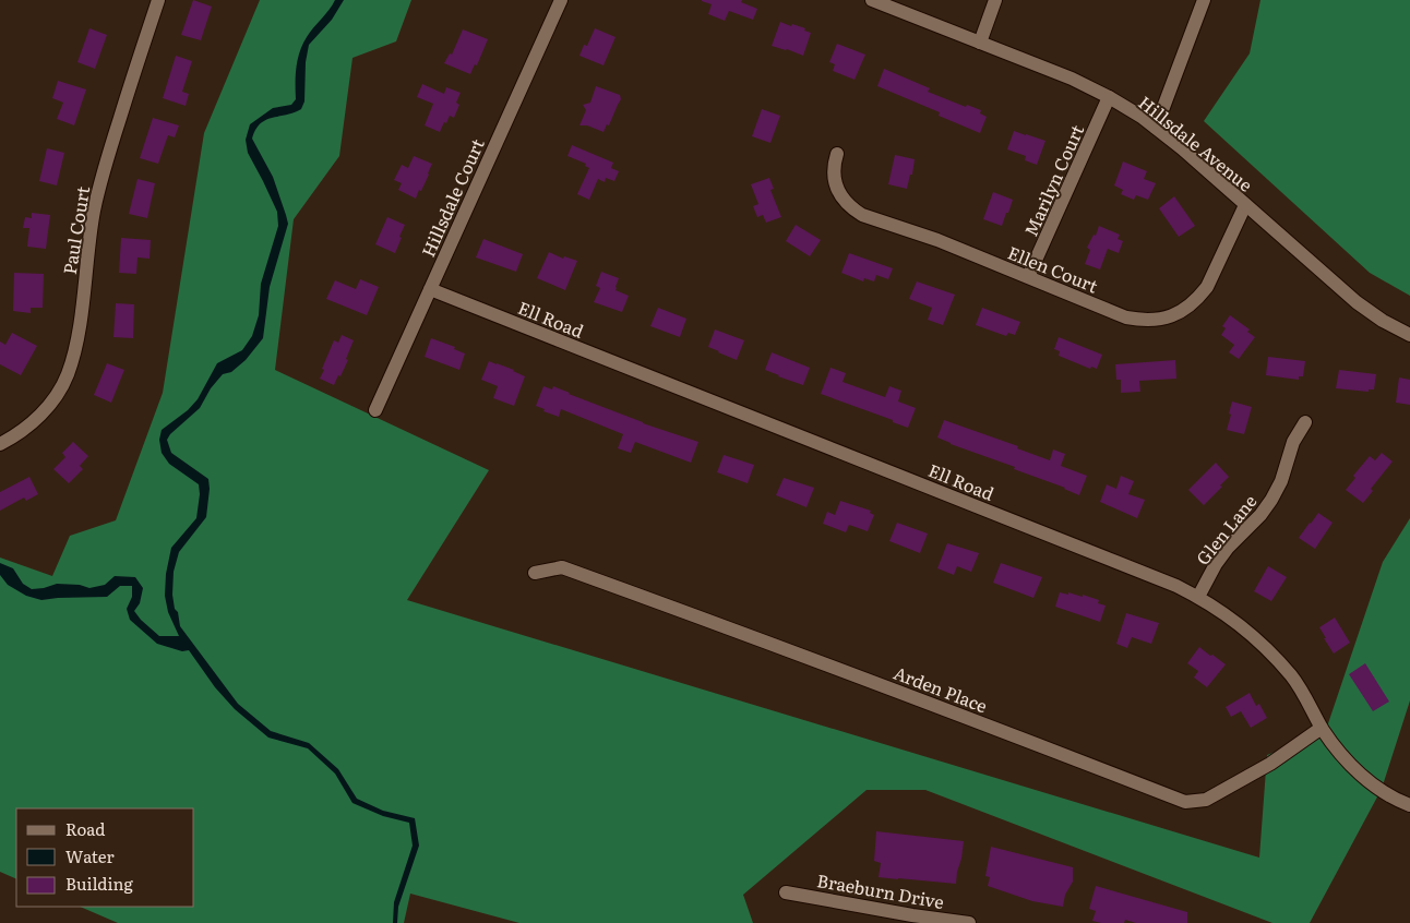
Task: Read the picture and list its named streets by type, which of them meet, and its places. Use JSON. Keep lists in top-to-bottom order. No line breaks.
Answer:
{"streets":{"street":["Hillsdale Avenue","Marilyn Court","Hillsdale Court","Paul Court","Ellen Court","Ell Road","Glen Lane","Arden Place","Braeburn Drive"]},"crossings":[["Hillsdale Avenue","Marilyn Court"],["Hillsdale Avenue","Ellen Court"],["Marilyn Court","Ellen Court"],["Hillsdale Court","Ell Road"],["Ell Road","Glen Lane"],["Ell Road","Arden Place"]],"legend":["Road","Water","Building"]}
